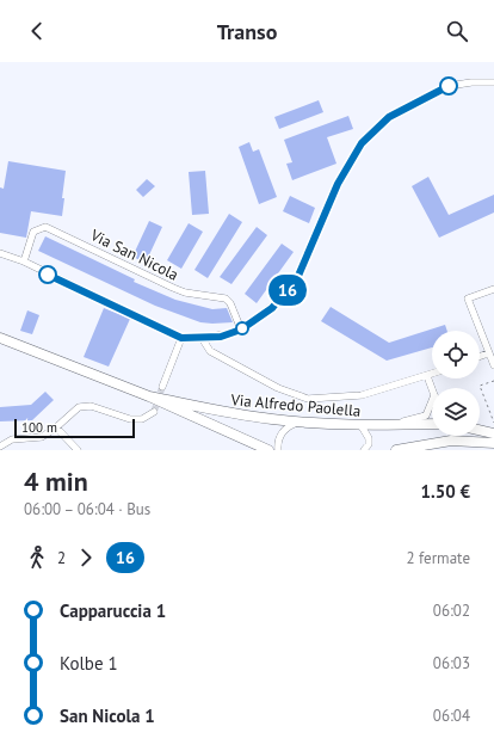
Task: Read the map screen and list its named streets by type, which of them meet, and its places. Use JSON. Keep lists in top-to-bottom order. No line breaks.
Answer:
{"streets":{"main road":["Via Alfredo Paolella"],"street":["Via San Nicola"]},"lines":["bus line 16"],"scale_bar":"100 m","page":{"header":"Transo","on_map":"16","scale":"100 m","heading":["4 min","06:00 – 06:04 · Bus","1.50 €"],"legs":["2","16","2 fermate"],"list":[{"name":"Capparuccia 1","value":"06:02"},{"name":"Kolbe 1","value":"06:03"},{"name":"San Nicola 1","value":"06:04"}]}}
